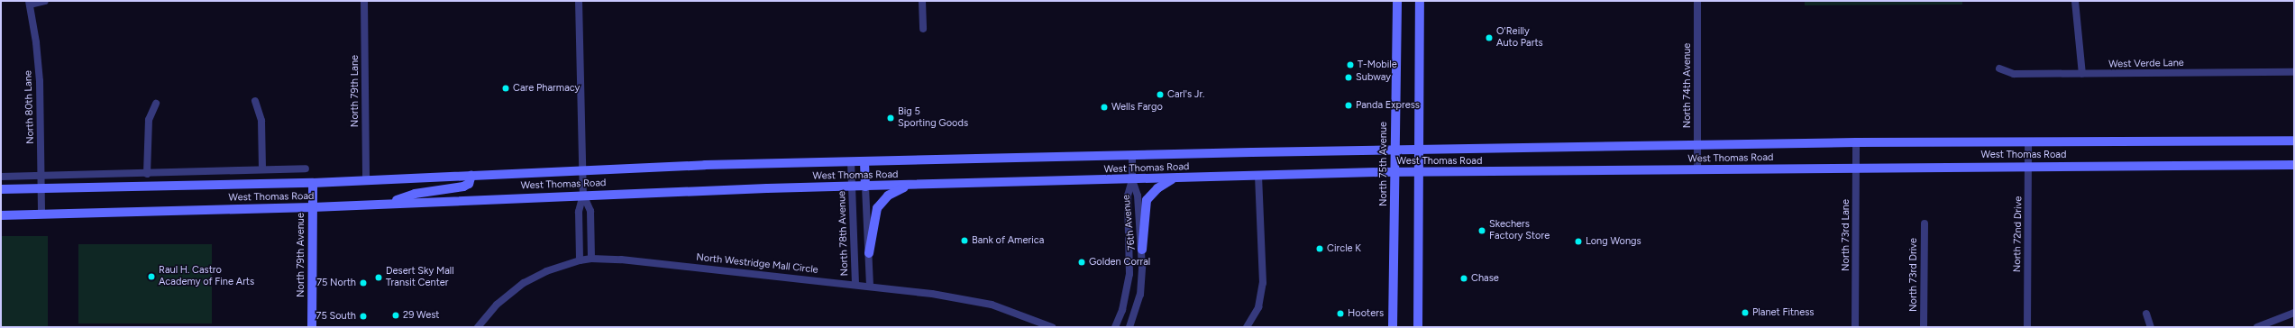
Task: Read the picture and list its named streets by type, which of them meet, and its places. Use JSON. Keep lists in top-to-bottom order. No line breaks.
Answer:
{"streets":{"main road":["West Thomas Road","North 75th Avenue","North 79th Avenue"],"street":["West Verde Lane","North 74th Avenue","North 79th Lane","North 80th Lane","76th Avenue","North 78th Avenue","North 72nd Drive","North 73rd Lane","North Westridge Mall Circle","North 73rd Drive"]},"crossings":[["North 74th Avenue","West Thomas Road"],["North 79th Lane","West Thomas Road"],["North 80th Lane","West Thomas Road"],["West Thomas Road","North 75th Avenue"],["West Thomas Road","76th Avenue"],["West Thomas Road","North 78th Avenue"],["West Thomas Road","North 72nd Drive"],["West Thomas Road","North 73rd Lane"],["West Thomas Road","North 79th Avenue"],["North 78th Avenue","North Westridge Mall Circle"]],"places":["O'Reilly Auto Parts","T-Mobile","Subway","Care Pharmacy","Carl's Jr.","Panda Express","Wells Fargo","Big 5 Sporting Goods","Skechers Factory Store","Bank of America","Long Wongs","Circle K","Golden Corral","Raul H. Castro Academy of Fine Arts","Desert Sky Mall Transit Center","Chase","75 North","Planet Fitness","Hooters","29 West","75 South"]}
